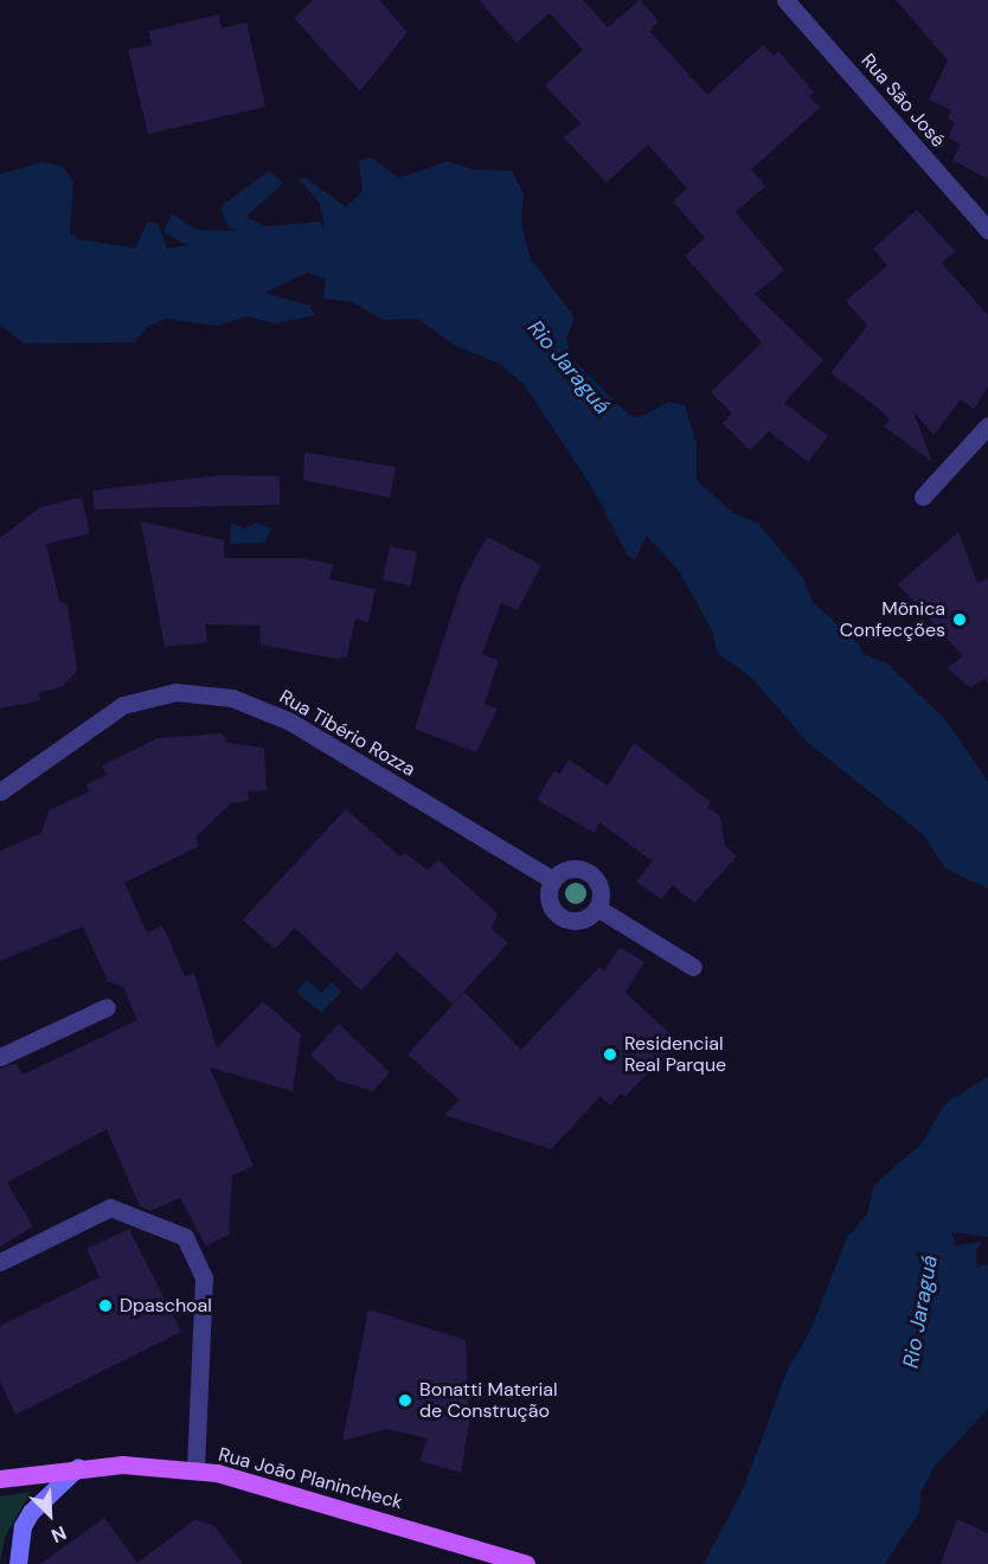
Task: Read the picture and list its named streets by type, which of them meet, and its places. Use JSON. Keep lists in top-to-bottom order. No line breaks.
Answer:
{"streets":{"main road":["Rua João Planincheck"],"street":["Rua São José","Rua Tibério Rozza"]},"water":["Rio Jaraguá"],"places":["Mônica Confecções","Residencial Real Parque","Dpaschoal","Bonatti Material de Construção"],"north":"bottom right"}
